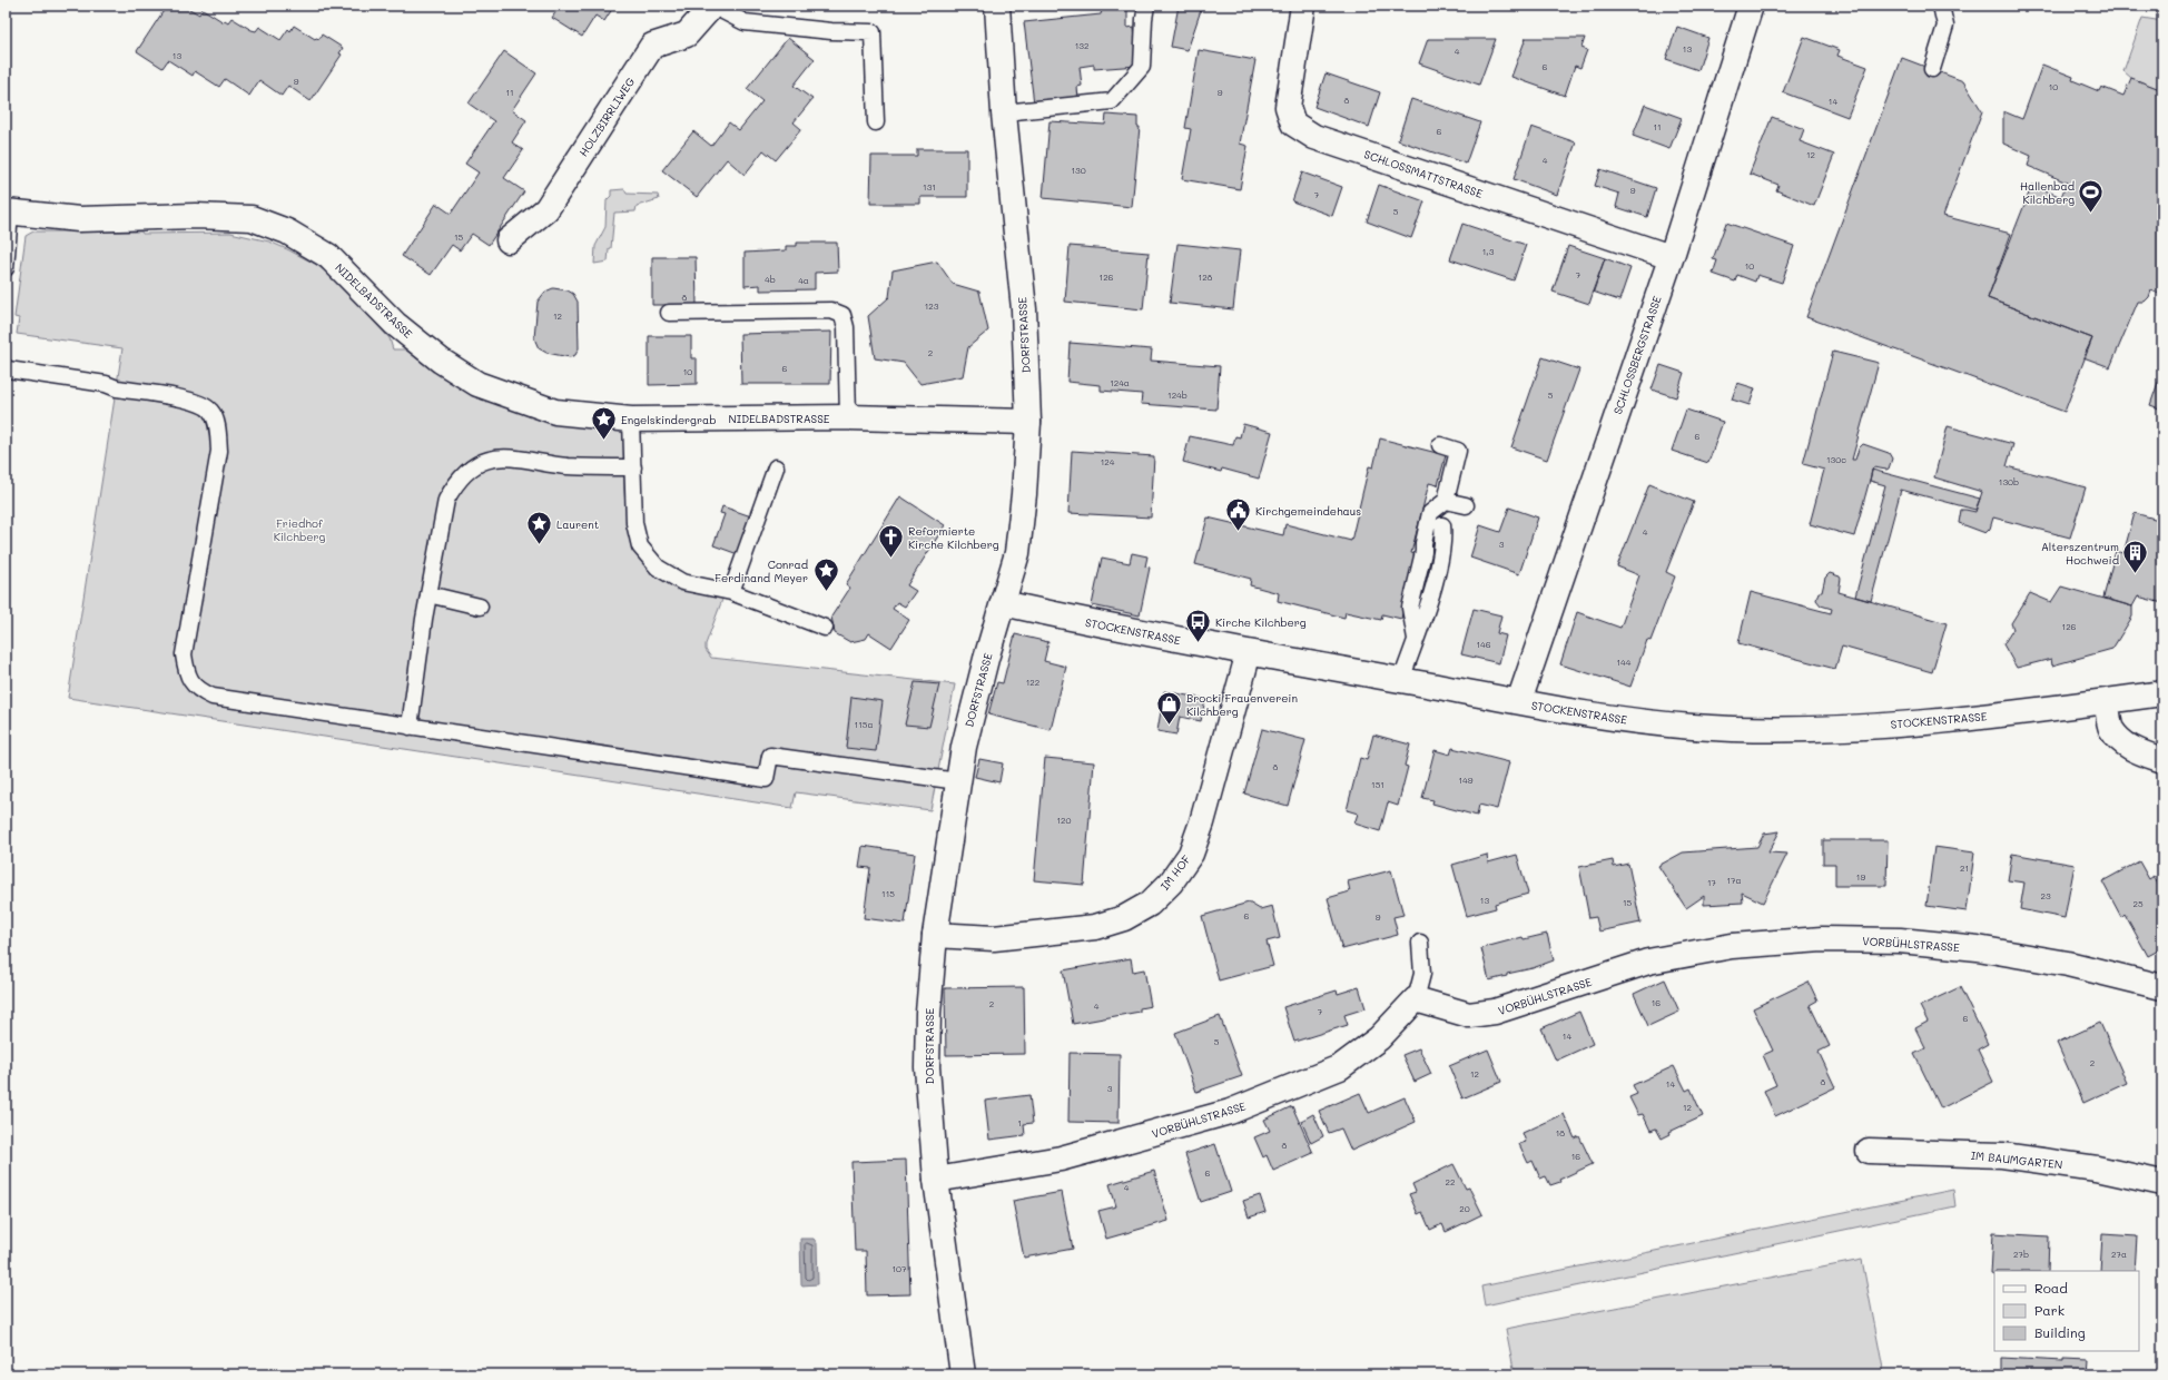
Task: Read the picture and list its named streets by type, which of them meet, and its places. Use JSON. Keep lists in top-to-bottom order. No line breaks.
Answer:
{"streets":{"street":["HOLZBIRRLIWEG","SCHLOSSMATTSTRASSE","NIDELBADSTRASSE","DORFSTRASSE","SCHLOSSBERGSTRASSE","STOCKENSTRASSE","IM HOF","VORBÜHLSTRASSE","IM BAUMGARTEN"]},"crossings":[["SCHLOSSMATTSTRASSE","SCHLOSSBERGSTRASSE"],["NIDELBADSTRASSE","DORFSTRASSE"],["DORFSTRASSE","STOCKENSTRASSE"],["DORFSTRASSE","IM HOF"],["DORFSTRASSE","VORBÜHLSTRASSE"],["SCHLOSSBERGSTRASSE","STOCKENSTRASSE"],["STOCKENSTRASSE","IM HOF"]],"parks":["Friedhof Kilchberg"],"places":{"sports":["Hallenbad Kilchberg"],"place":["Engelskindergrab","Laurent","Conrad Ferdinand Meyer"],"public building":["Kirchgemeindehaus"],"church":["Reformierte Kirche Kilchberg"],"building":["Alterszentrum Hochweid"],"bus stop":["Kirche Kilchberg"],"shop":["Brocki Frauenverein Kilchberg"]},"house_numbers":["132","13","4","13","6","9","10","11","9","8","14","11","6","12","4","130","131","9","7","5","15","1,3","10","7","126","128","4b","4a","8","123","12","2","6","10","124a","124b","5","6","130c","124","130b","4","3","126","146","144","122","115a","8","149","151","120","21","19","17a","17","115","23","13","15","25","6","9","16","2","4","7","6","14","5","2","12","8","14","3","12","1","18","8","16","6","22","4","20","27b","27a","107"],"legend":["Road","Park","Building"]}
